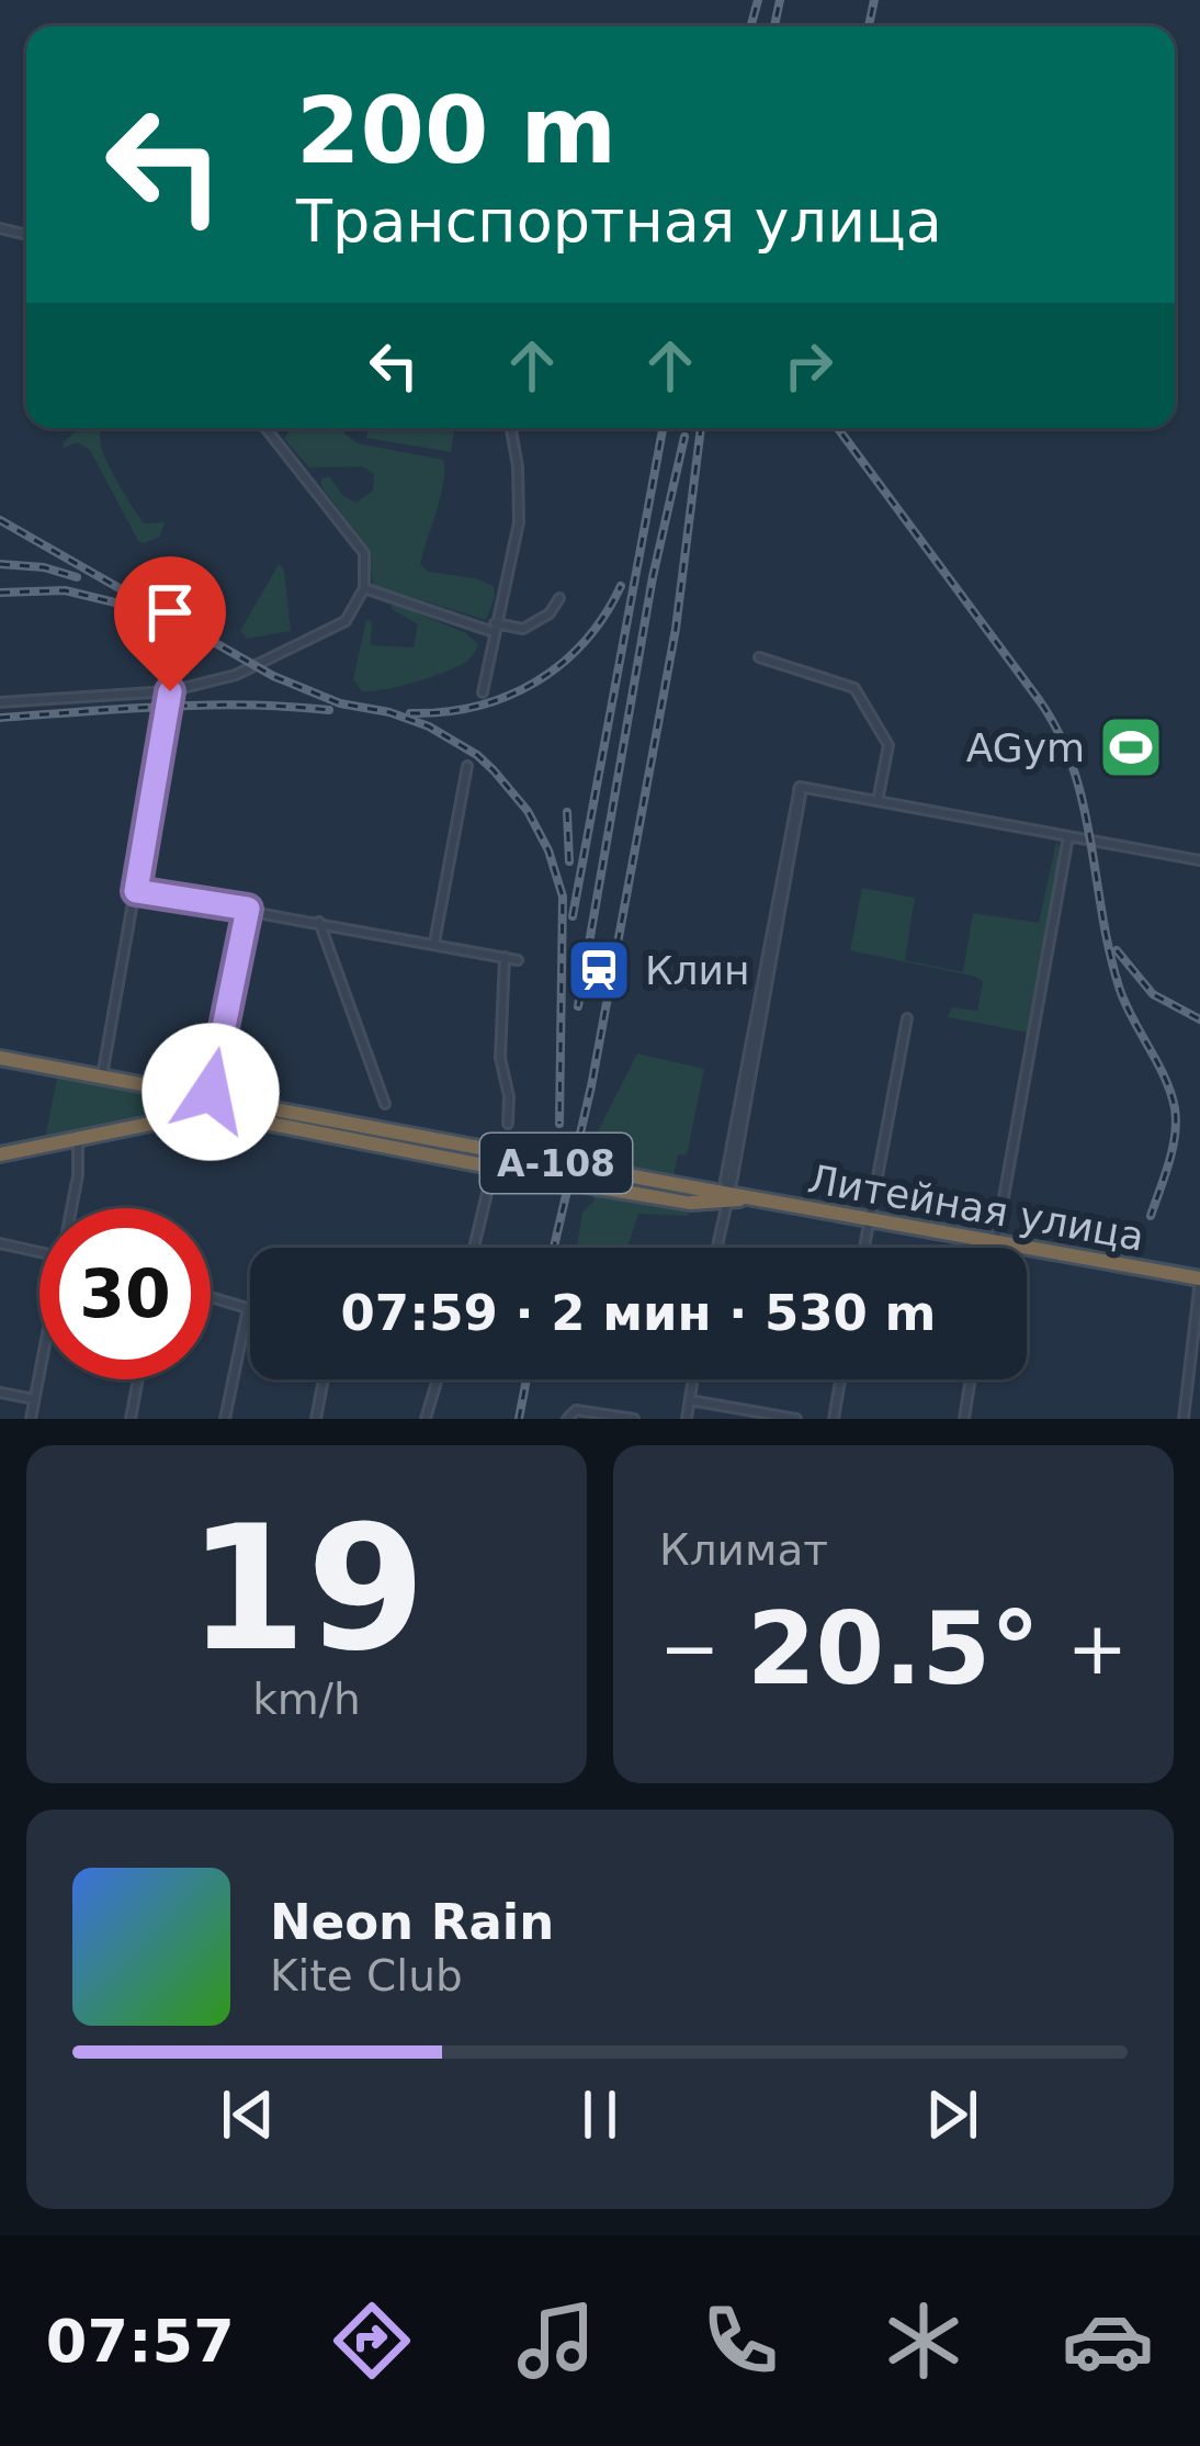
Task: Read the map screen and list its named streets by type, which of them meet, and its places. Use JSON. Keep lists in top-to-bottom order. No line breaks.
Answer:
{"streets":{"highway":["А-108","Литейная улица"]},"crossings":[["А-108","Литейная улица"]],"places":{"sports":["AGym"],"station":["Клин"]},"page":{"turn":["200 m","Транспортная улица"],"limit":"30","trip":"07:59 · 2 мин · 530 m","tile":[["19","km/h"],"Климат"],"heat":["−","20.5°","+"],"song":["Neon Rain","Kite Club"],"tabs":"07:57"}}
